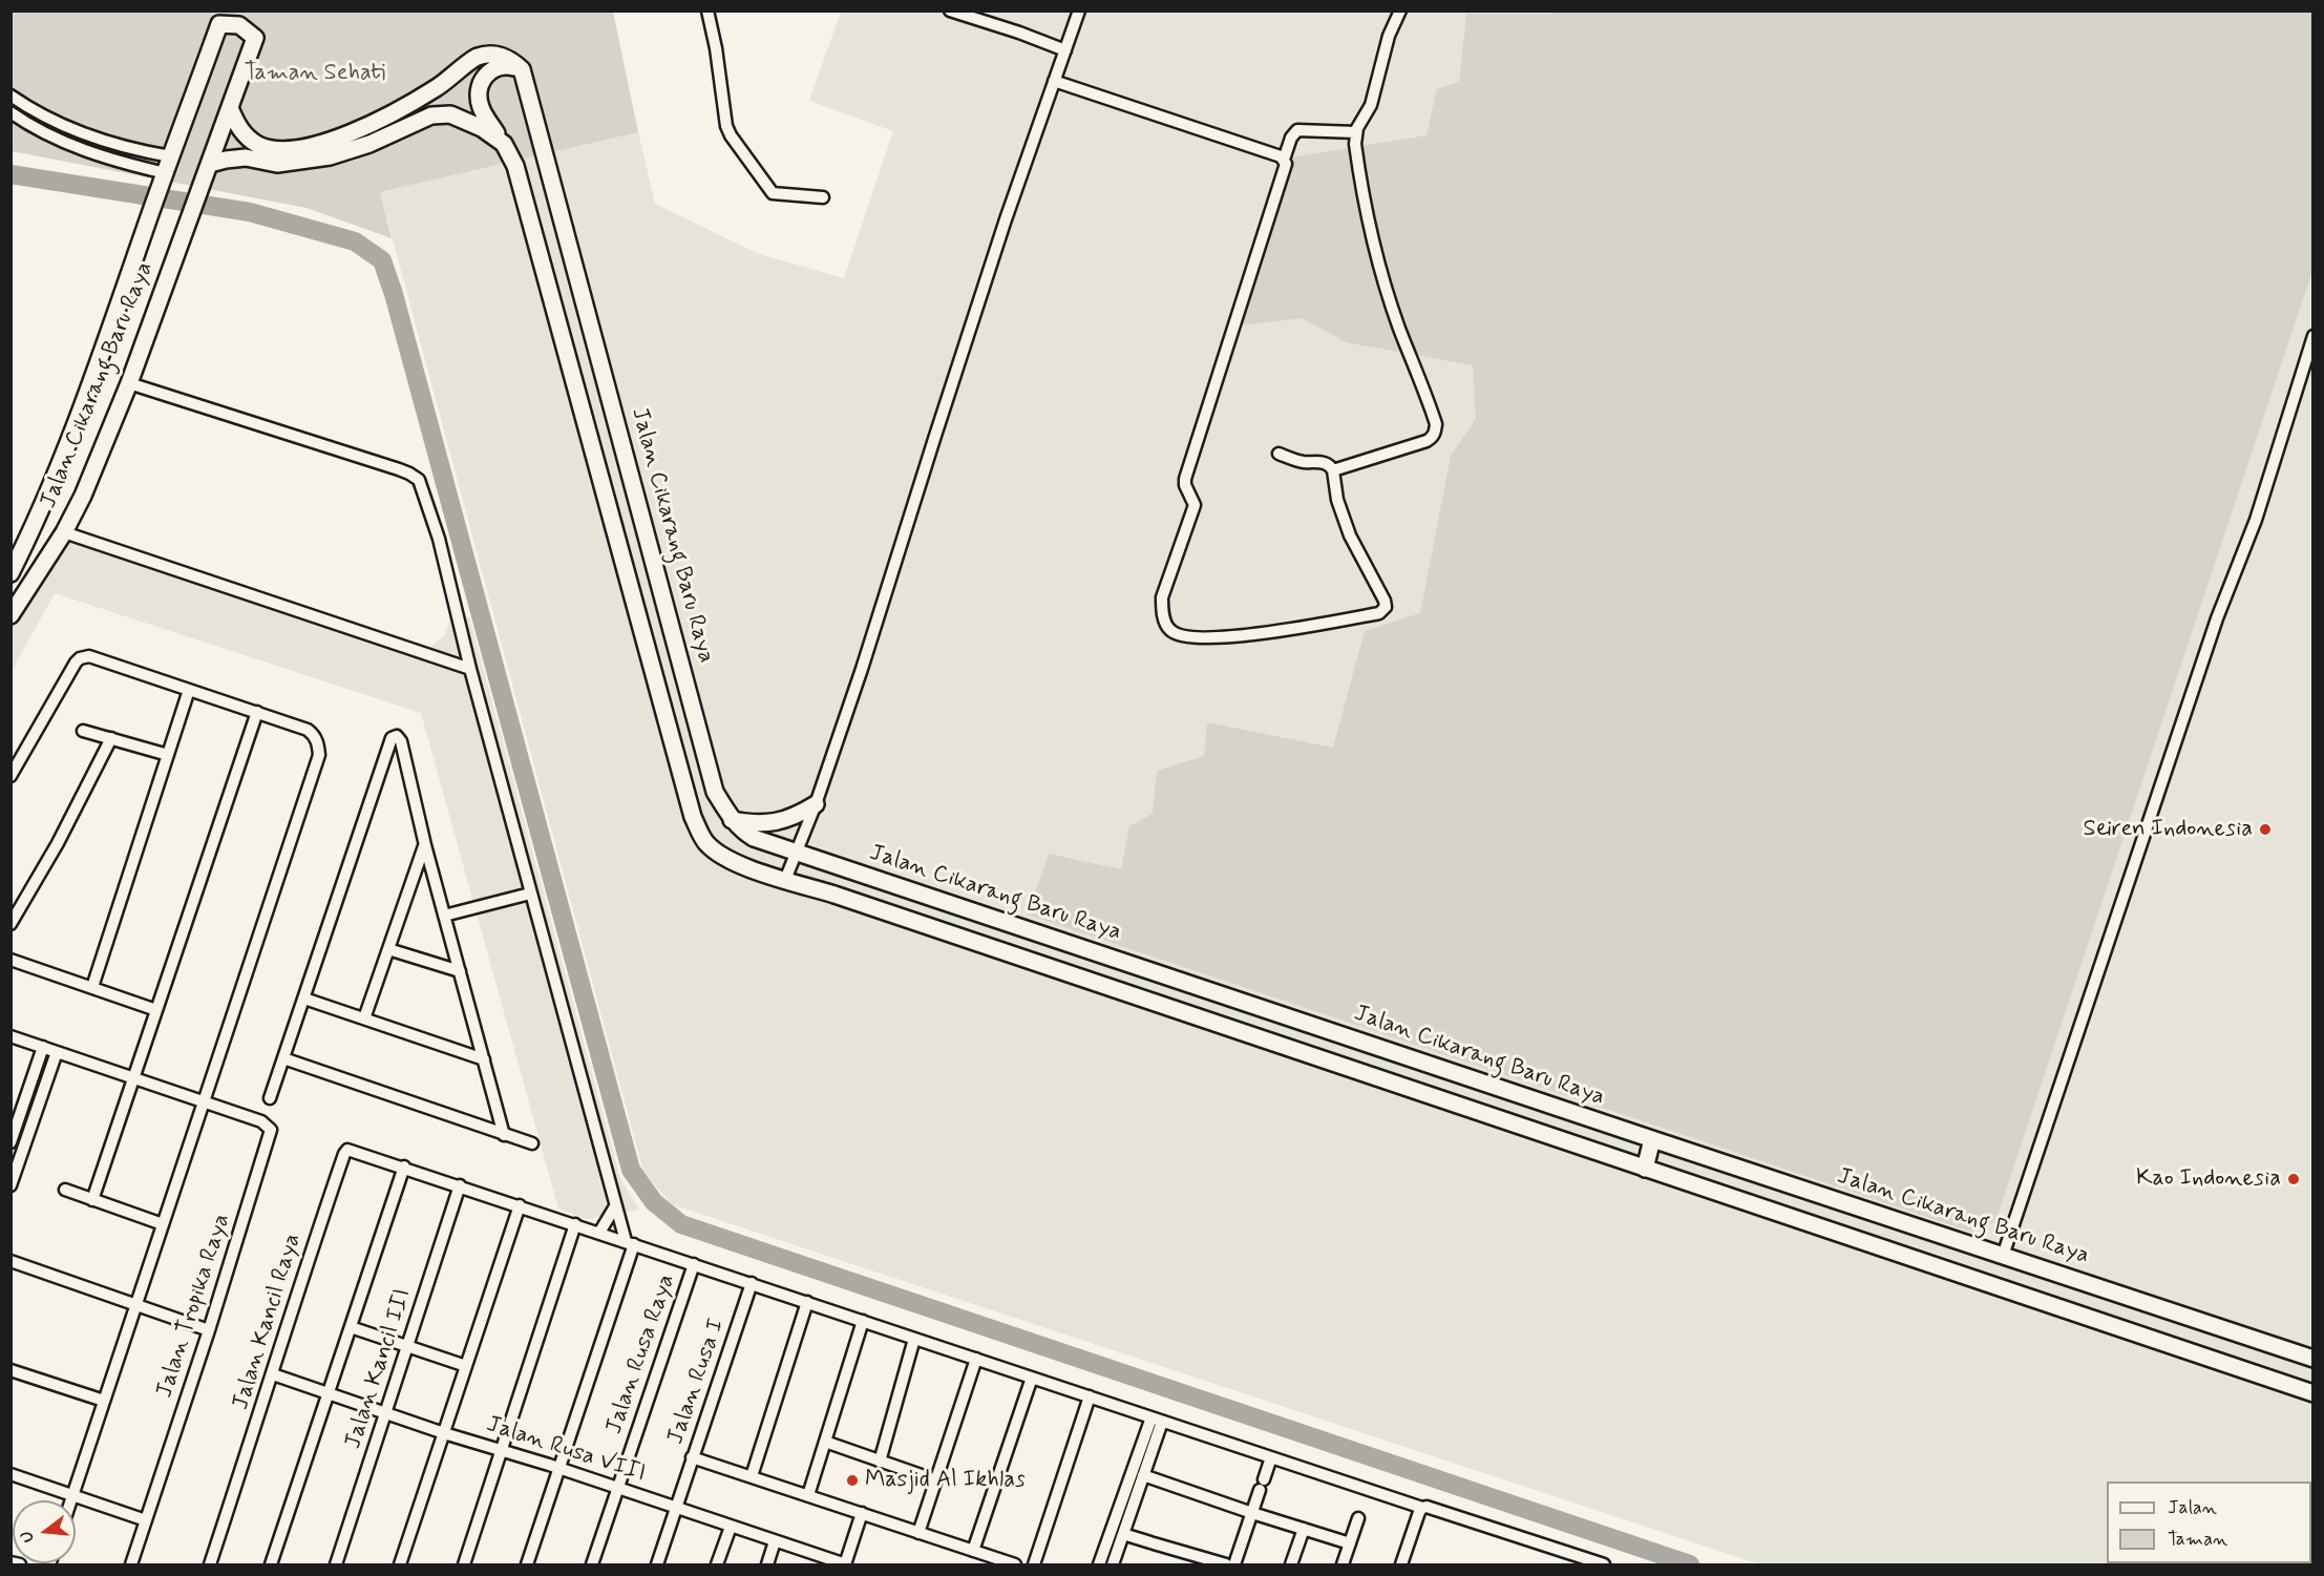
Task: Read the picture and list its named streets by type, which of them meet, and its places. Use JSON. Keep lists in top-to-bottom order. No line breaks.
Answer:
{"streets":{"main road":["Jalan Cikarang Baru Raya"],"street":["Jalan Tropika Raya","Jalan Kancil Raya","Jalan Rusa Raya","Jalan Kancil III","Jalan Rusa I","Jalan Rusa VIII"]},"crossings":[["Jalan Kancil Raya","Jalan Rusa VIII"],["Jalan Rusa Raya","Jalan Rusa VIII"],["Jalan Kancil III","Jalan Rusa VIII"],["Jalan Rusa I","Jalan Rusa VIII"]],"parks":["Taman Sehati"],"places":["Seiren Indonesia","Kao Indonesia","Masjid Al Ikhlas"],"legend":["Jalan","Taman"],"north":"left"}
